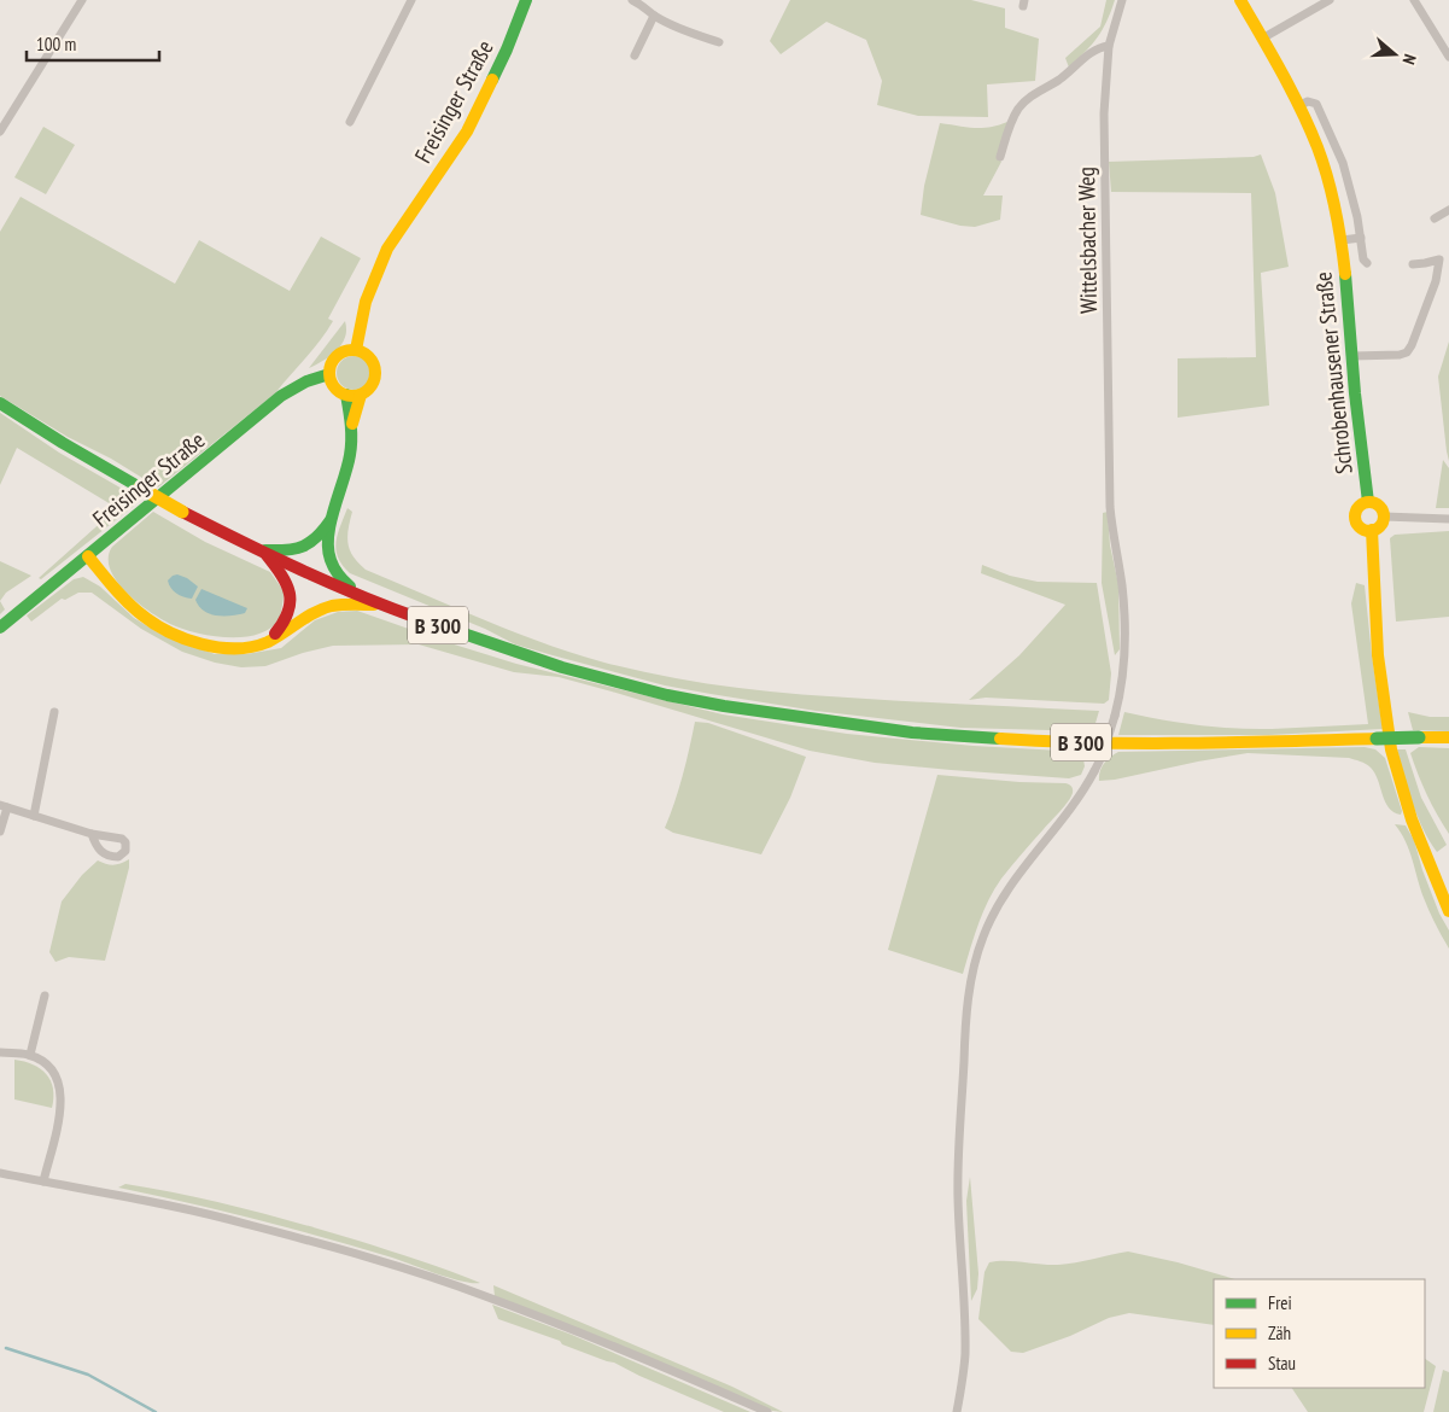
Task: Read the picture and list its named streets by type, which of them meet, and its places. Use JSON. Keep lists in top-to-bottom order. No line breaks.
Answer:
{"streets":{"main road":["Freisinger Straße","Schrobenhausener Straße","B 300"],"street":["Wittelsbacher Weg"]},"legend":["Frei","Zäh","Stau"],"scale_bar":"100 m","north":"right"}
